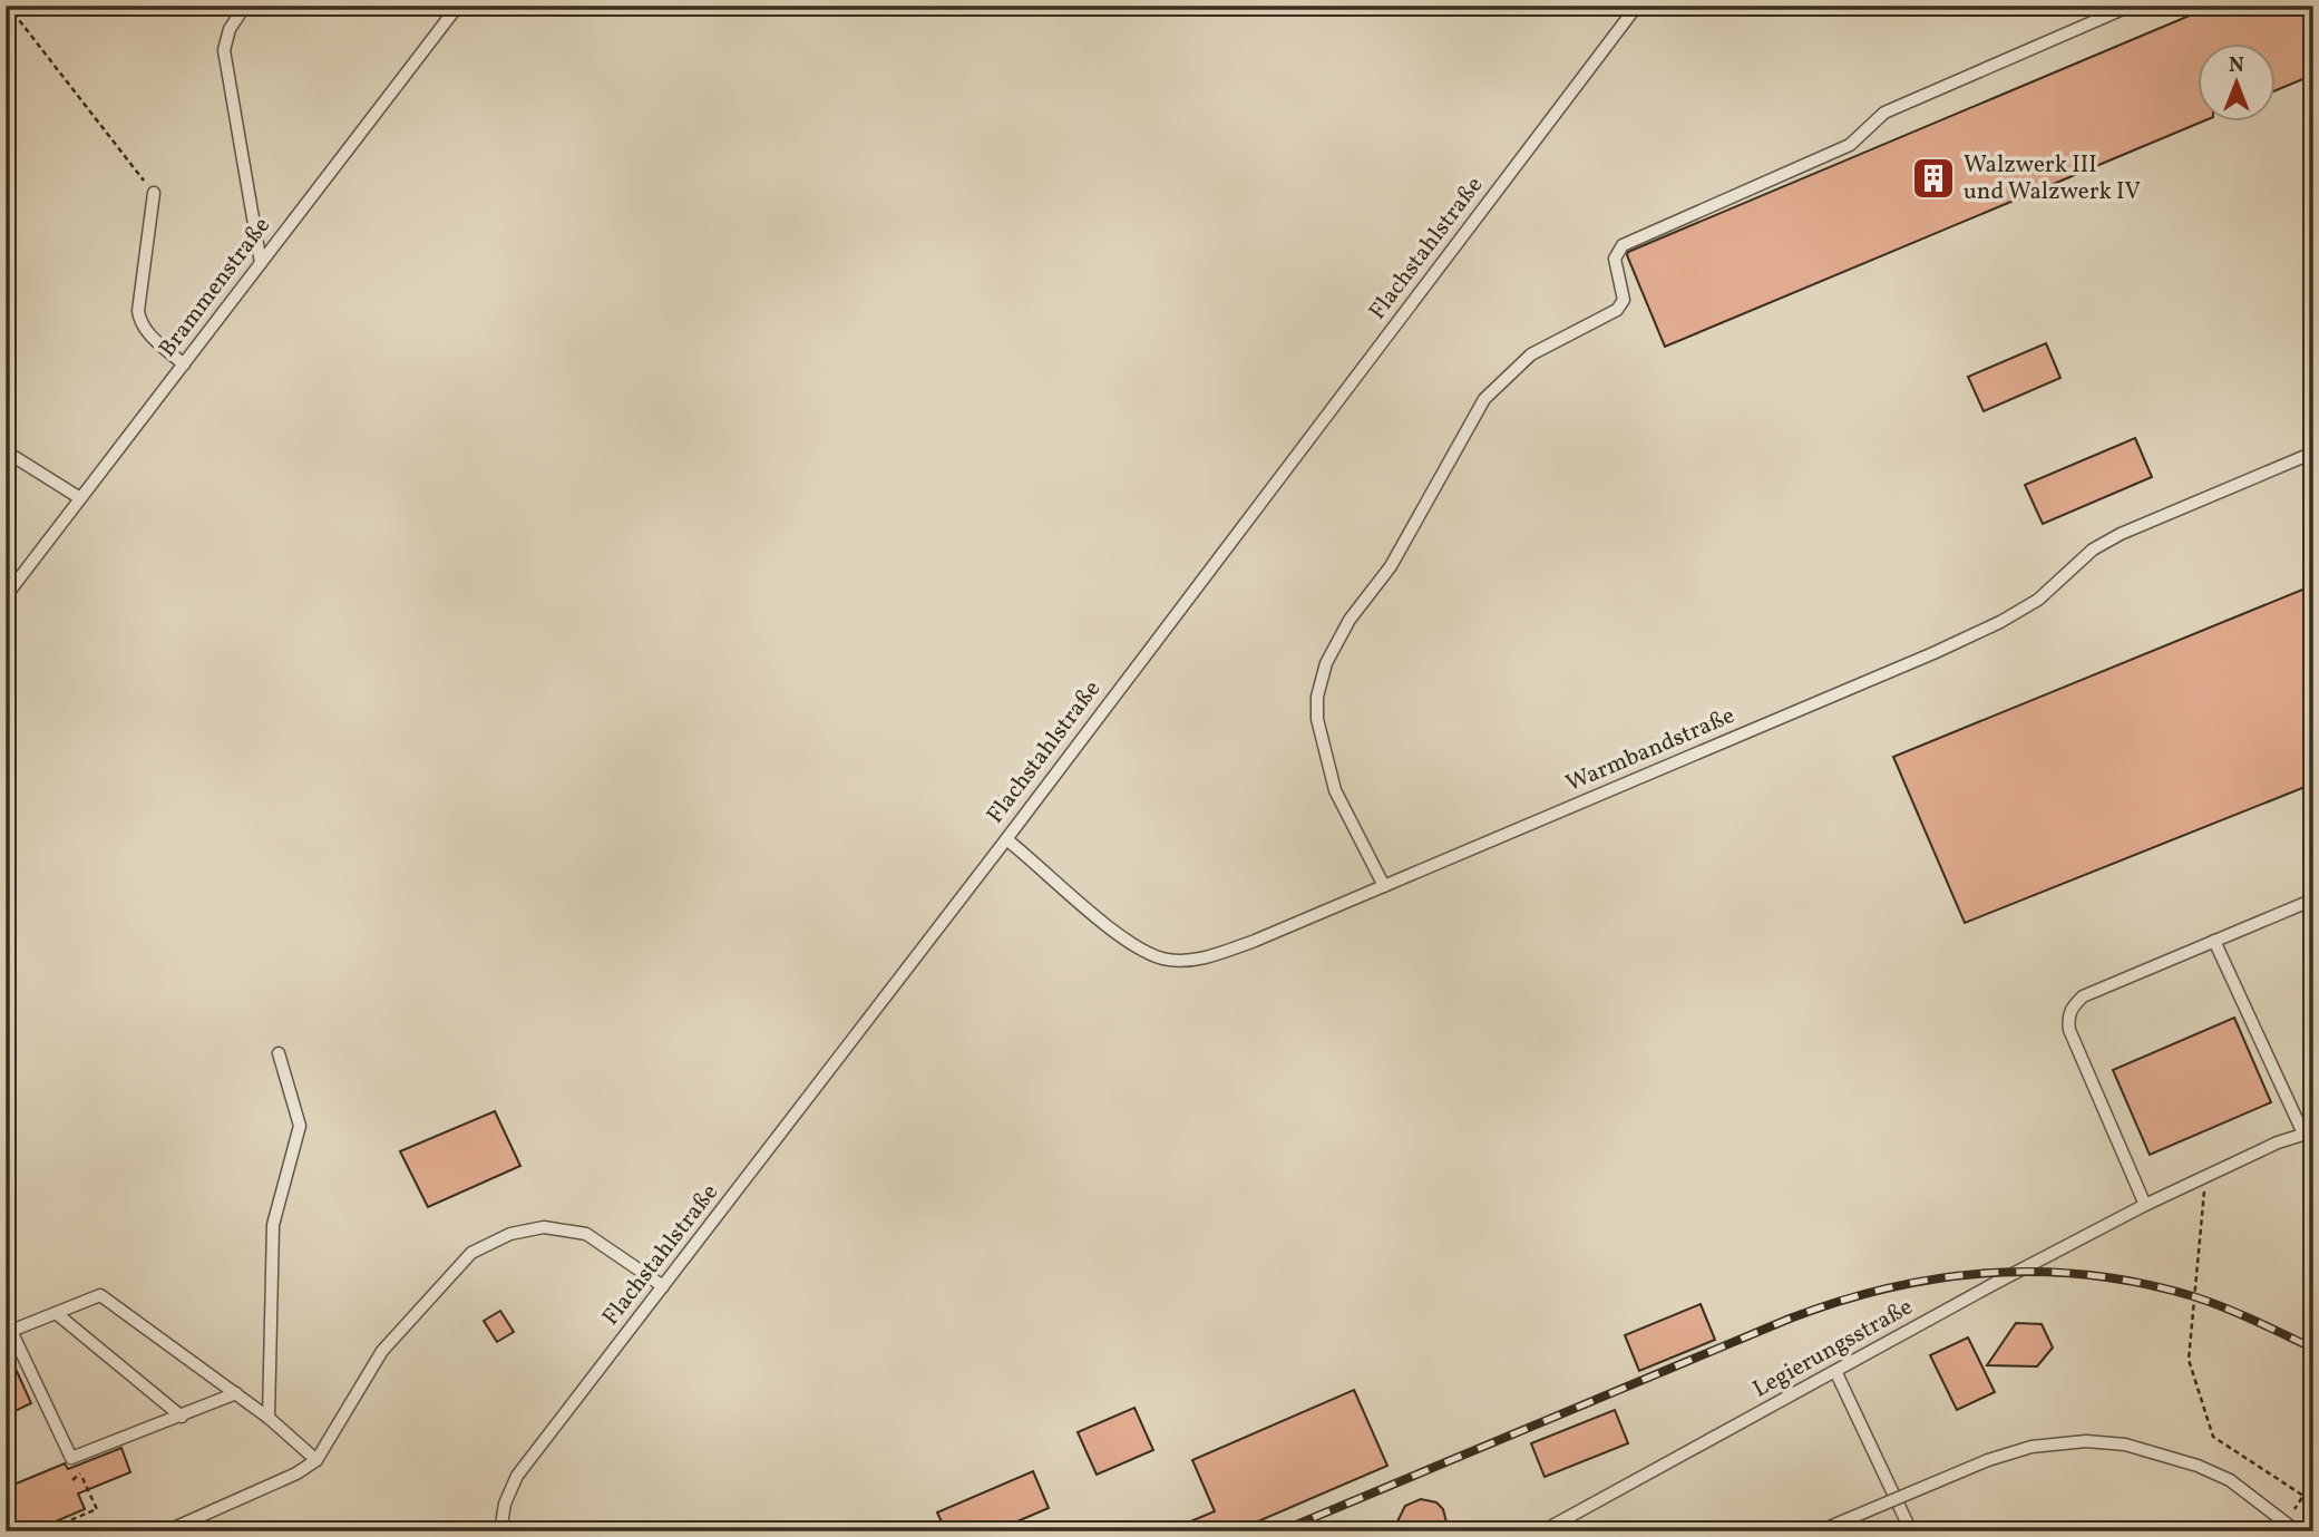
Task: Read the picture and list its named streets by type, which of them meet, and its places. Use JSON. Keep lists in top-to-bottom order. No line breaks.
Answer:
{"streets":{"lane":["Flachstahlstraße","Brammenstraße","Warmbandstraße","Legierungsstraße"]},"crossings":[["Flachstahlstraße","Warmbandstraße"]],"places":{"building":["Walzwerk III und Walzwerk IV"]},"north":"top"}
